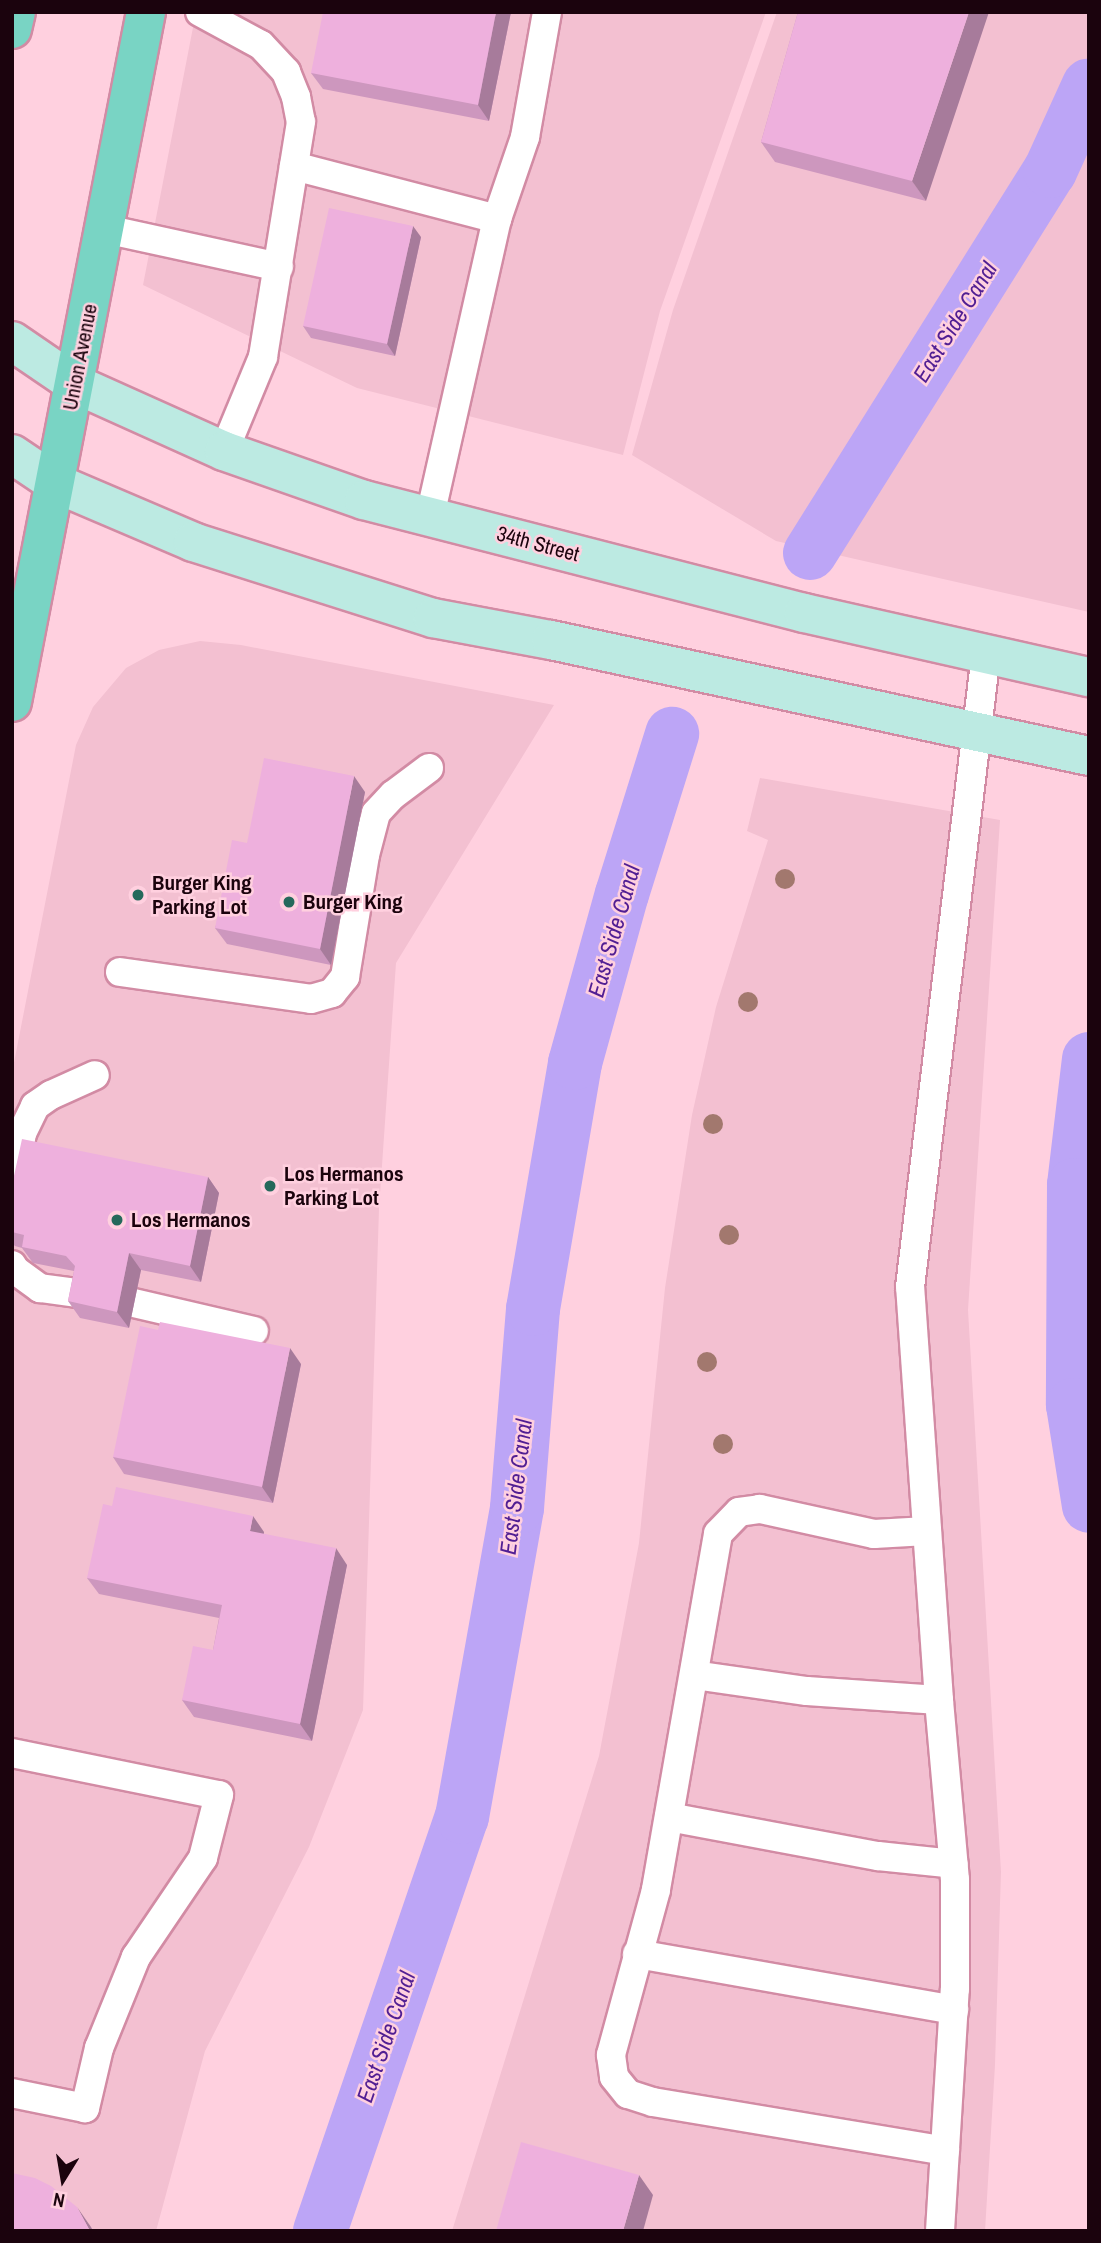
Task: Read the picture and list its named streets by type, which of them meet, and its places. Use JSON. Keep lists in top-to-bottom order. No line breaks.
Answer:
{"streets":{"main road":["Union Avenue"],"street":["34th Street"]},"crossings":[["Union Avenue","34th Street"]],"water":["East Side Canal"],"places":["Burger King Parking Lot","Burger King","Los Hermanos Parking Lot","Los Hermanos"],"north":"bottom"}
